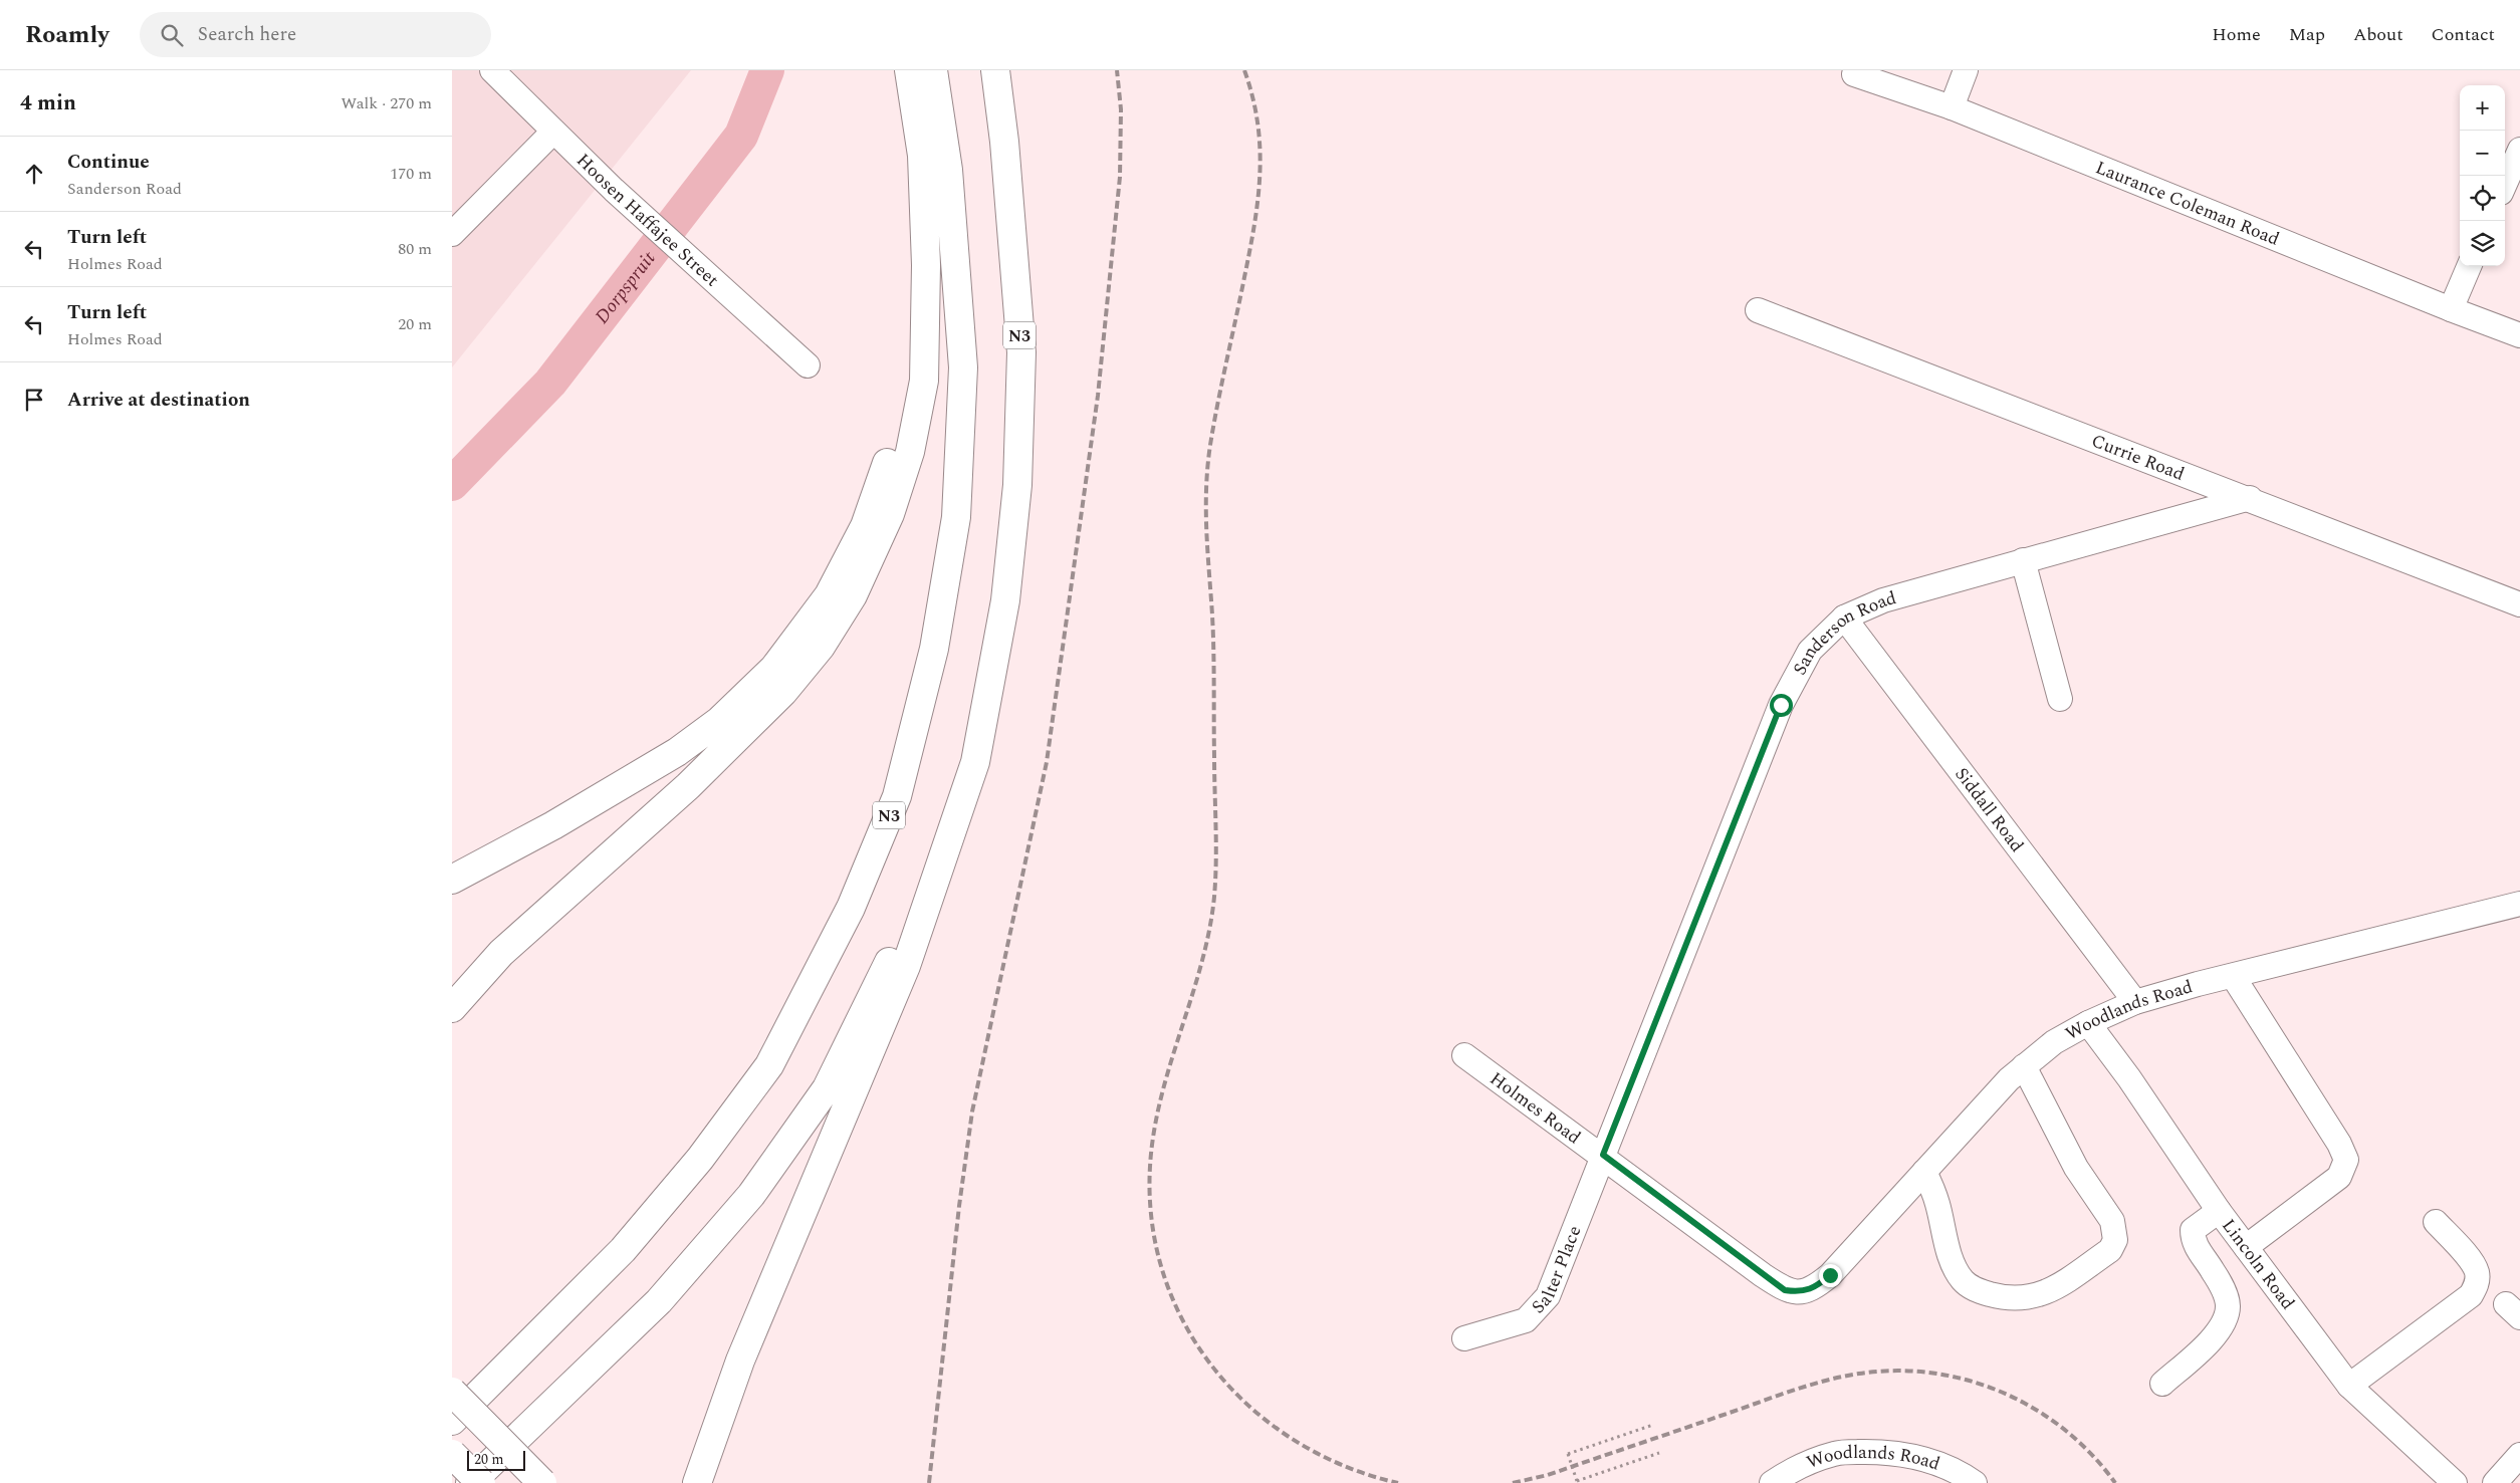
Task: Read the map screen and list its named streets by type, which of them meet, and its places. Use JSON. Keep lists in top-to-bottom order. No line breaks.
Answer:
{"streets":{"main road":["N3"],"street":["Laurance Coleman Road","Hoosen Haffajee Street","Currie Road","Sanderson Road","Siddall Road","Woodlands Road","Holmes Road","Lincoln Road","Salter Place"]},"crossings":[["Currie Road","Sanderson Road"],["Sanderson Road","Siddall Road"],["Sanderson Road","Holmes Road"],["Sanderson Road","Salter Place"],["Siddall Road","Woodlands Road"],["Woodlands Road","Holmes Road"],["Woodlands Road","Lincoln Road"],["Holmes Road","Salter Place"]],"water":["Dorpspruit"],"scale_bar":"20 m","page":{"header":"Roamly","search":"Search here","nav":["Home","Map","About","Contact"],"heading":["4 min","Walk · 270 m"],"map_buttons":["+","−"],"list":[["Continue","Sanderson Road","170 m"],["Turn left","Holmes Road","80 m"],["Turn left","Holmes Road","20 m"],"Arrive at destination"],"scale":"20 m"}}
